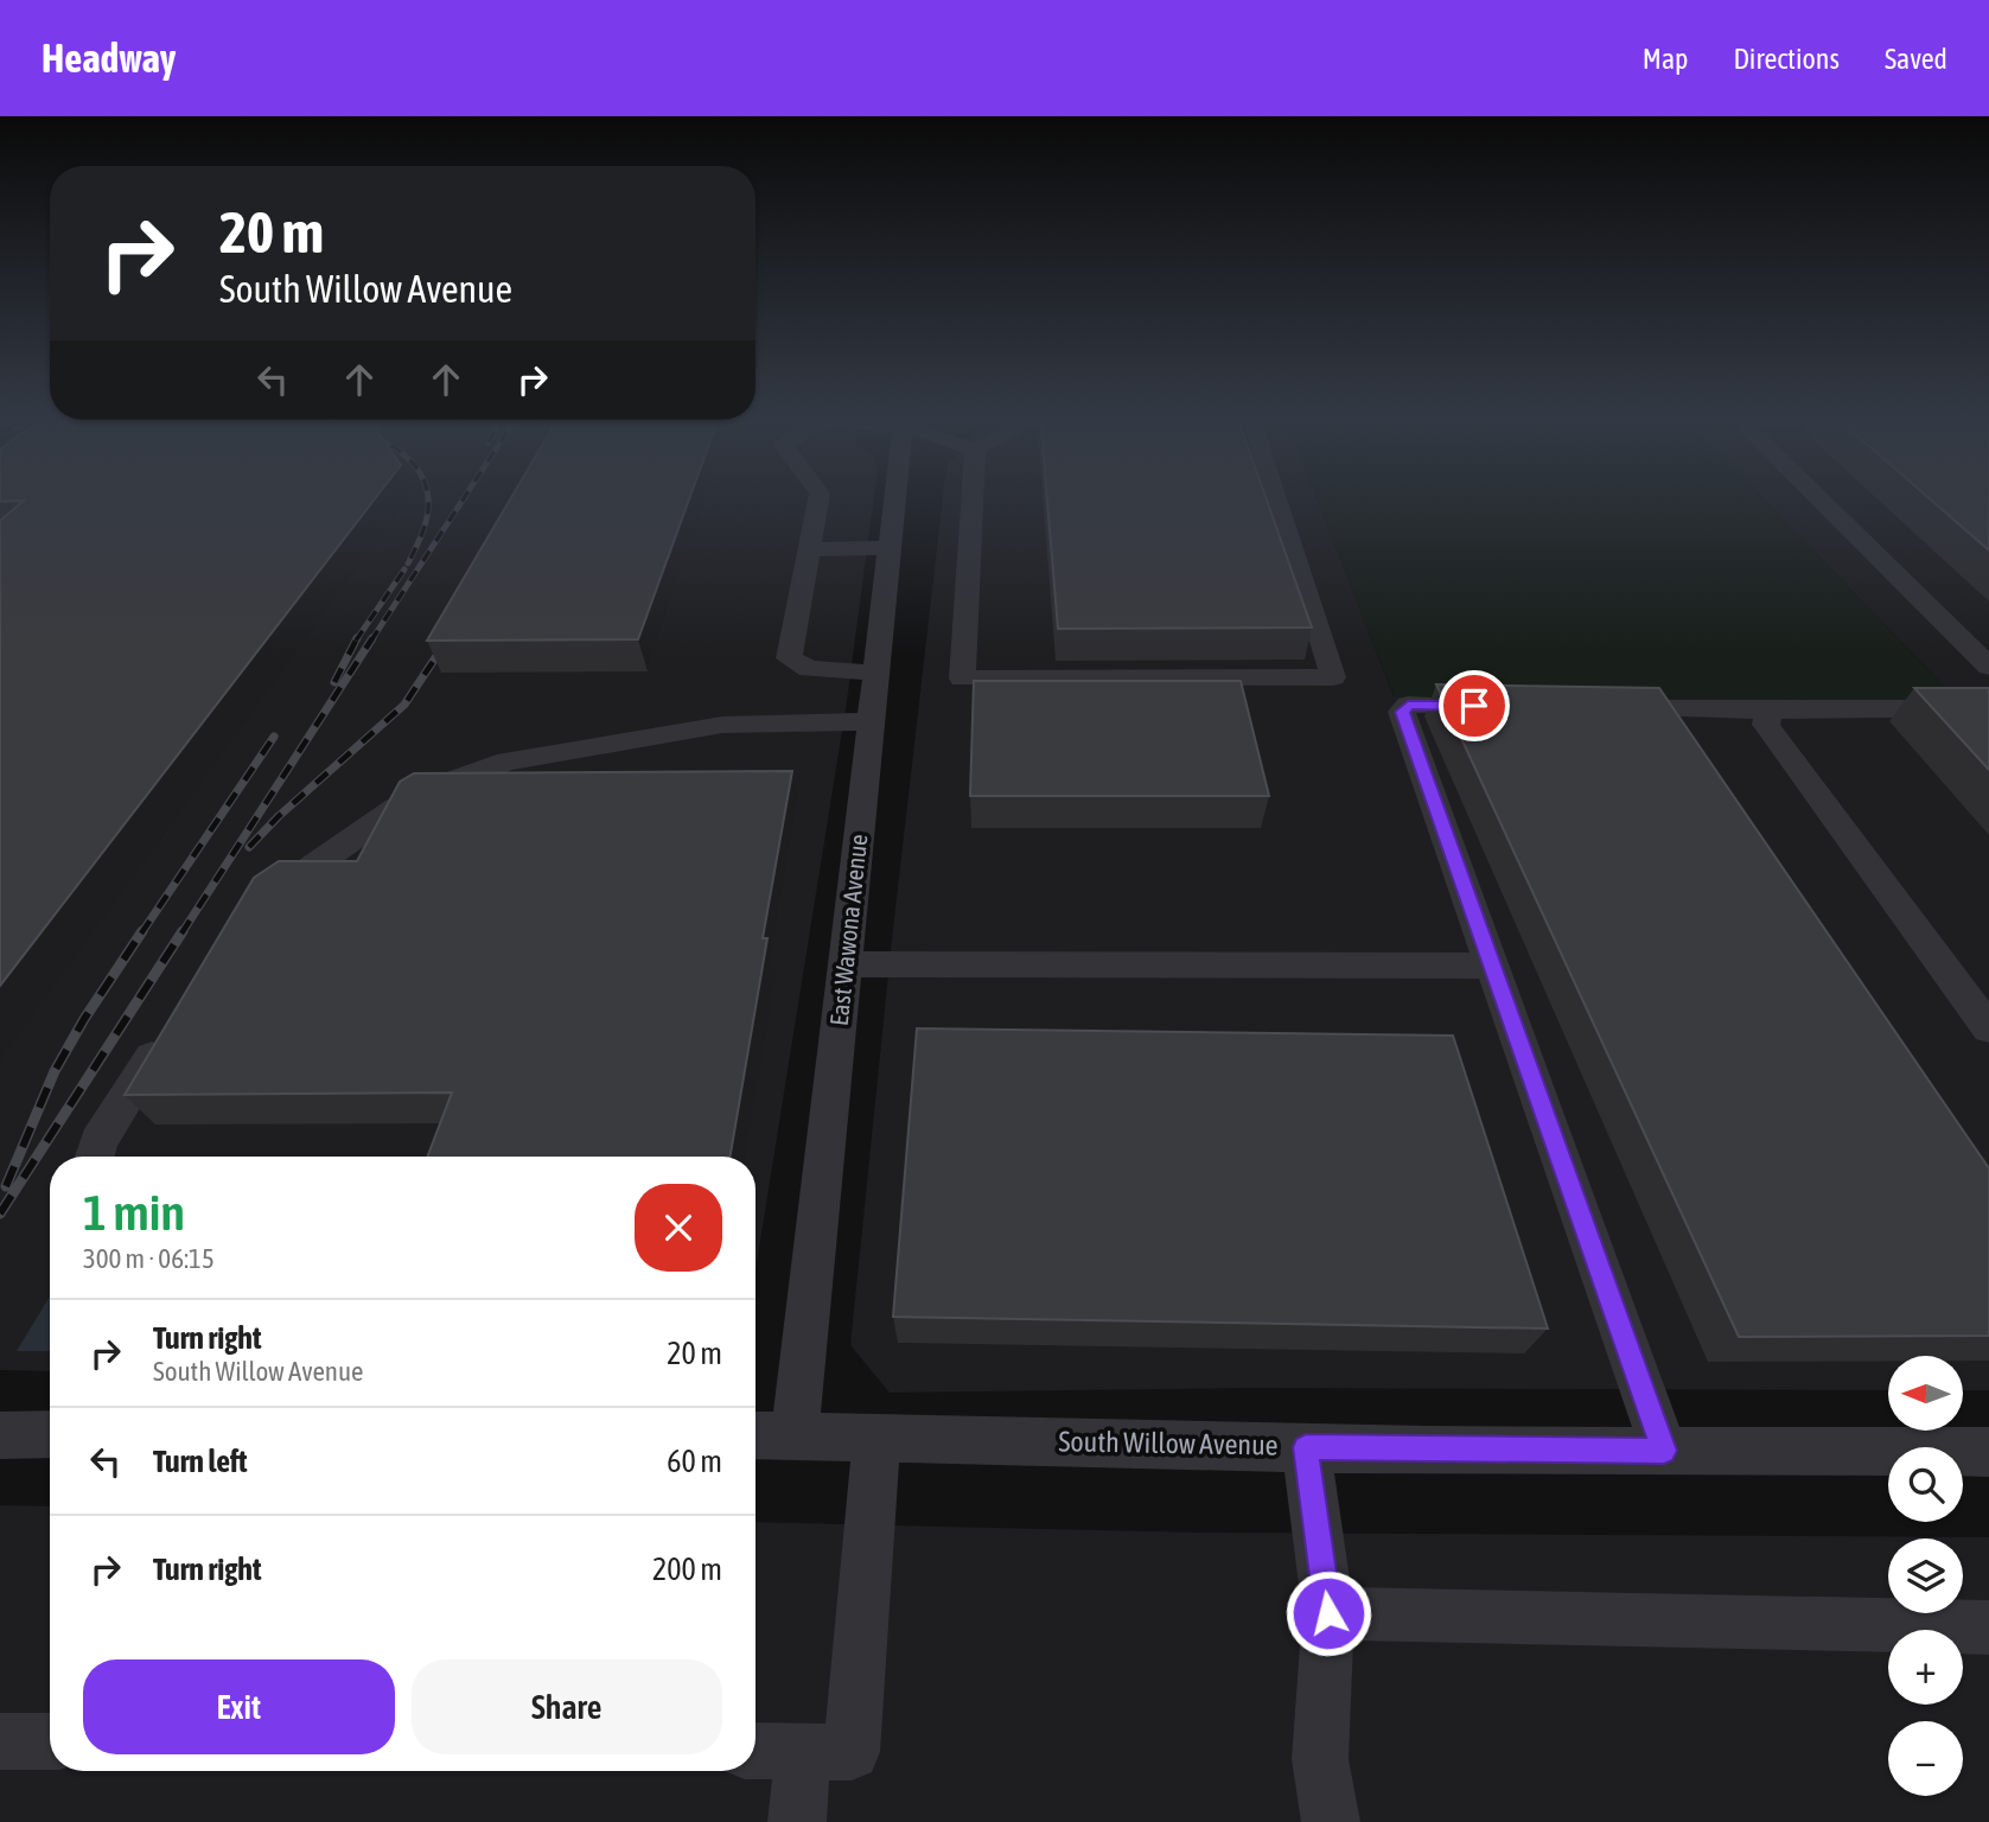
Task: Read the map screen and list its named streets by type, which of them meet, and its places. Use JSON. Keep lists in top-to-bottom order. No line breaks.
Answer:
{"streets":{"street":["East Wawona Avenue","South Willow Avenue"]},"crossings":[["East Wawona Avenue","South Willow Avenue"]],"north":"left","page":{"header":"Headway","nav":["Map","Directions","Saved"],"turn":["20 m","South Willow Avenue"],"heading":["1 min","300 m · 06:15"],"list":[{"name":"Turn right","note":"South Willow Avenue","value":"20 m"},{"name":"Turn left","value":"60 m"},{"name":"Turn right","value":"200 m"}],"map_buttons":["+","−"],"buttons":["Exit","Share"]}}
